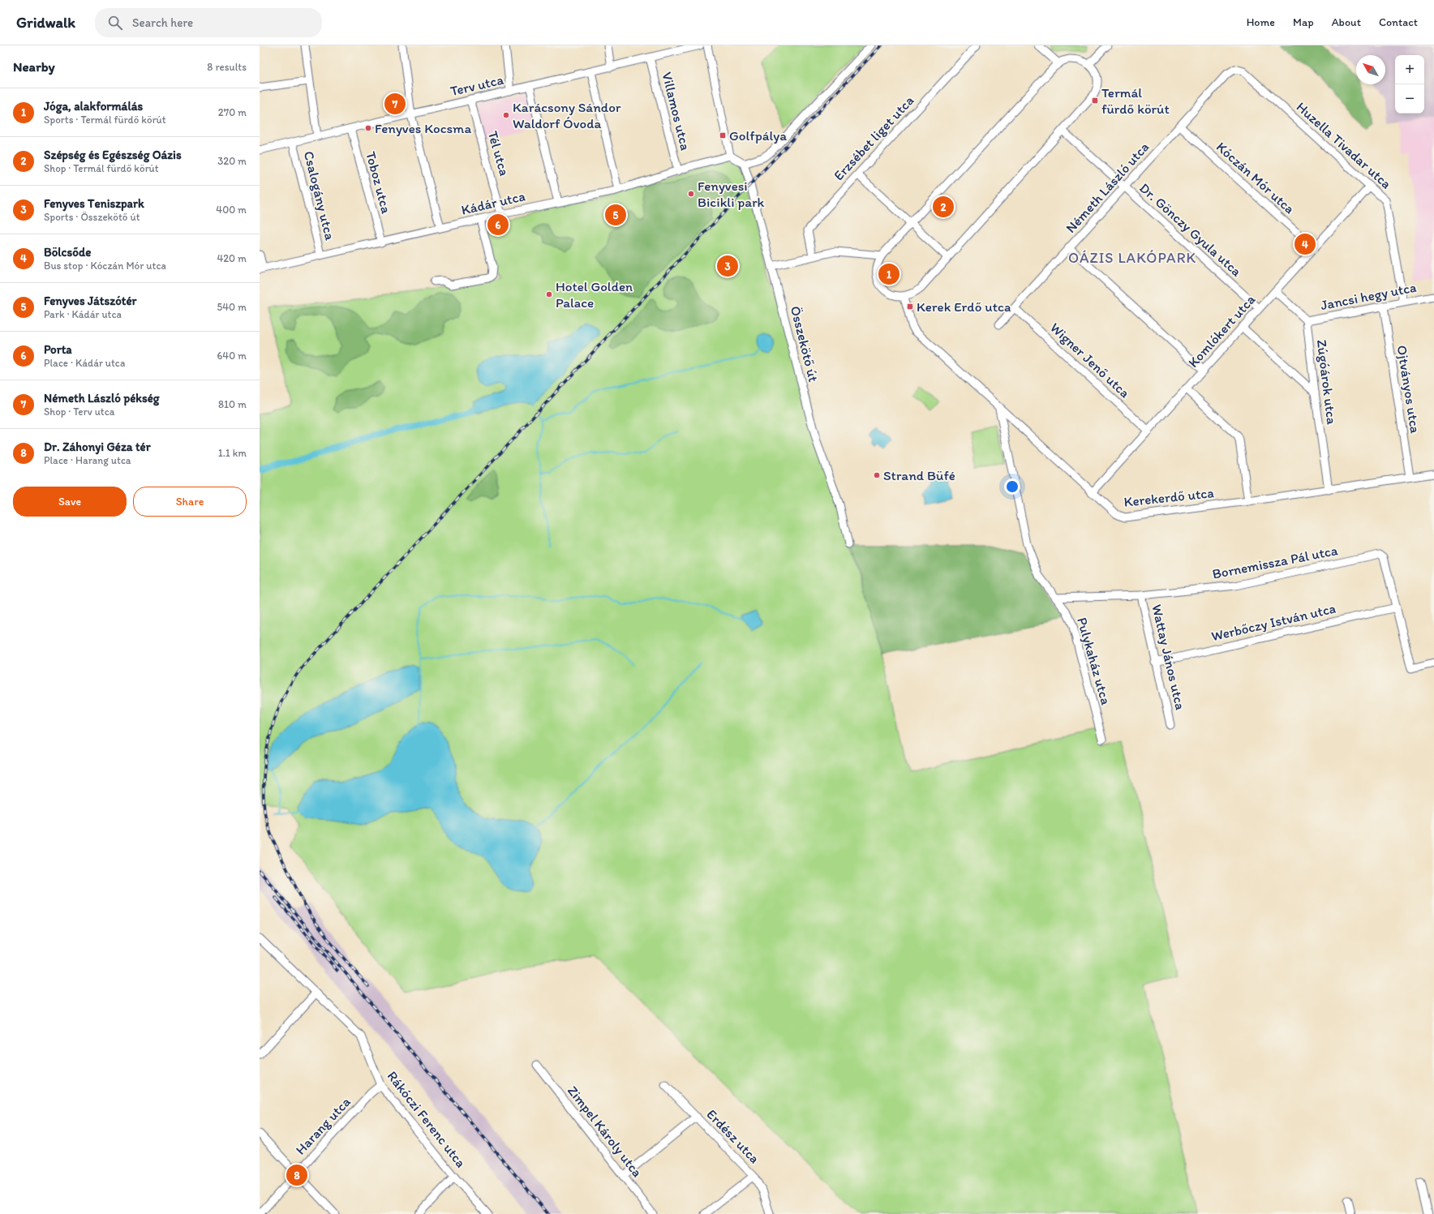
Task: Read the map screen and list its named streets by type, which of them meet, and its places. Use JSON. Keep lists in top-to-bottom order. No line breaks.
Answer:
{"streets":{"street":["Terv utca","Villamos utca","Erzsébet liget utca","Huzella Tivadar utca","Tél utca","Kóczán Mór utca","Toboz utca","Németh László utca","Csalogány utca","Kádár utca","Dr. Gönczy Gyula utca","Jancsi hegy utca","Komlókert utca","Összekötő út","Wigner Jenő utca","Zúgóárok utca","Ojtványos utca","Kerekerdő utca","Bornemissza Pál utca","Werbőczy István utca","Wattay János utca","Pulykaház utca","Rákóczi Ferenc utca","Harang utca","Zimpel Károly utca","Erdész utca"]},"crossings":[["Terv utca","Villamos utca"],["Terv utca","Tél utca"],["Terv utca","Toboz utca"],["Terv utca","Csalogány utca"],["Villamos utca","Kádár utca"],["Huzella Tivadar utca","Németh László utca"],["Huzella Tivadar utca","Jancsi hegy utca"],["Huzella Tivadar utca","Komlókert utca"],["Tél utca","Kádár utca"],["Kóczán Mór utca","Németh László utca"],["Kóczán Mór utca","Komlókert utca"],["Toboz utca","Kádár utca"],["Németh László utca","Dr. Gönczy Gyula utca"],["Németh László utca","Wigner Jenő utca"],["Csalogány utca","Kádár utca"],["Dr. Gönczy Gyula utca","Komlókert utca"],["Jancsi hegy utca","Zúgóárok utca"],["Jancsi hegy utca","Ojtványos utca"],["Komlókert utca","Wigner Jenő utca"],["Komlókert utca","Kerekerdő utca"],["Zúgóárok utca","Kerekerdő utca"],["Ojtványos utca","Kerekerdő utca"],["Kerekerdő utca","Pulykaház utca"],["Bornemissza Pál utca","Werbőczy István utca"],["Bornemissza Pál utca","Wattay János utca"],["Bornemissza Pál utca","Pulykaház utca"],["Werbőczy István utca","Wattay János utca"],["Rákóczi Ferenc utca","Harang utca"]],"districts":["OÁZIS LAKÓPARK"],"places":{"transit":["Termál fürdő körút","Golfpálya","Kerek Erdő utca"],"other":["Karácsony Sándor Waldorf Óvoda","Fenyves Kocsma","Fenyvesi Bicikli park","Hotel Golden Palace","Strand Büfé"]},"north":"top left","page":{"header":"Gridwalk","search":"Search here","nav":["Home","Map","About","Contact"],"heading":["Nearby","8 results"],"map_buttons":["+","−"],"list":[{"mark":"1","name":"Jóga, alakformálás","note":"Sports · Termál fürdő körút","value":"270 m"},{"mark":"2","name":"Szépség és Egészség Oázis","note":"Shop · Termál fürdő körút","value":"320 m"},{"mark":"3","name":"Fenyves Teniszpark","note":"Sports · Összekötő út","value":"400 m"},{"mark":"4","name":"Bölcsőde","note":"Bus stop · Kóczán Mór utca","value":"420 m"},{"mark":"5","name":"Fenyves Játszótér","note":"Park · Kádár utca","value":"540 m"},{"mark":"6","name":"Porta","note":"Place · Kádár utca","value":"640 m"},{"mark":"7","name":"Németh László pékség","note":"Shop · Terv utca","value":"810 m"},{"mark":"8","name":"Dr. Záhonyi Géza tér","note":"Place · Harang utca","value":"1.1 km"}],"pins":["7","2","5","6","4","3","1","8"],"buttons":["Save","Share"]}}
